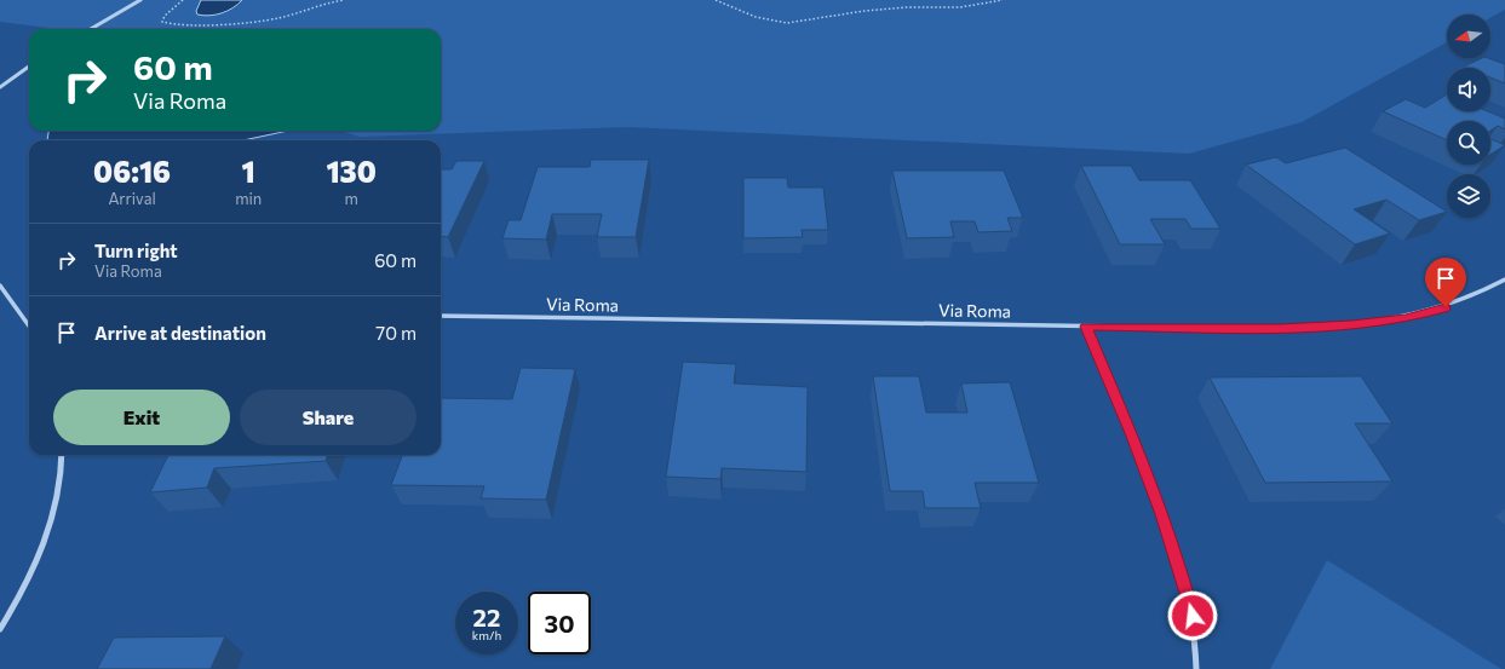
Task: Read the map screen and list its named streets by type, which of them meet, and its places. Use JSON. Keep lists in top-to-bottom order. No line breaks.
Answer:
{"streets":{"street":["Via Roma"]},"north":"left","page":{"turn":["60 m","Via Roma"],"eta":["06:16","Arrival","1","min","130","m"],"list":[{"name":"Turn right","note":"Via Roma","value":"60 m"},{"name":"Arrive at destination","value":"70 m"}],"buttons":["Exit","Share"],"speed":"22 km/h","limit":"30"}}
